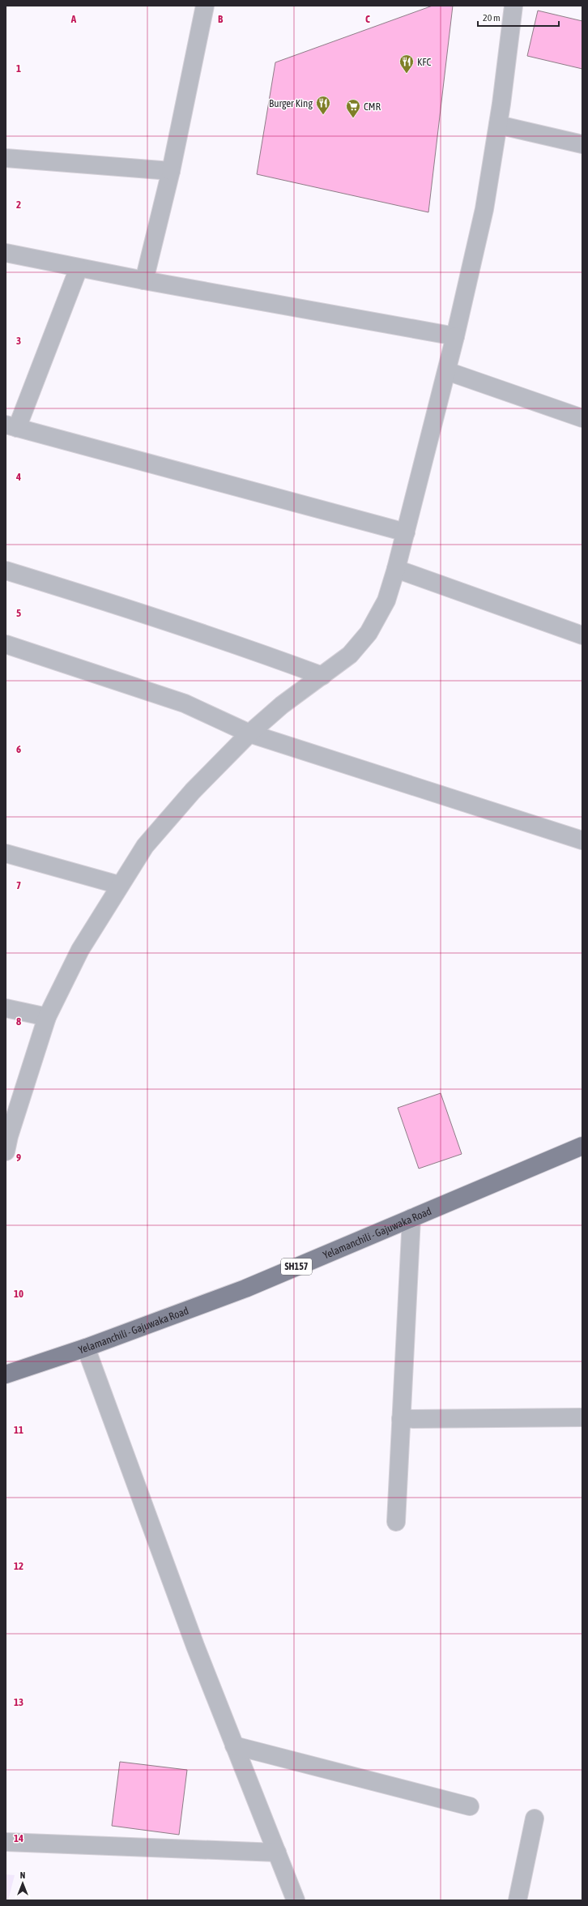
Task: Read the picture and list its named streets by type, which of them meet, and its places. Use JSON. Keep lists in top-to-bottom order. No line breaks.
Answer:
{"streets":{"main road":["Yelamanchili - Gajuwaka Road","SH157"]},"places":{"restaurant":["KFC","Burger King"],"supermarket":["CMR"]},"scale_bar":"20 m","north":"top","grid":{"columns":["A","B","C"],"rows":["1","2","3","4","5","6","7","8","9","10","11","12","13","14"]}}
